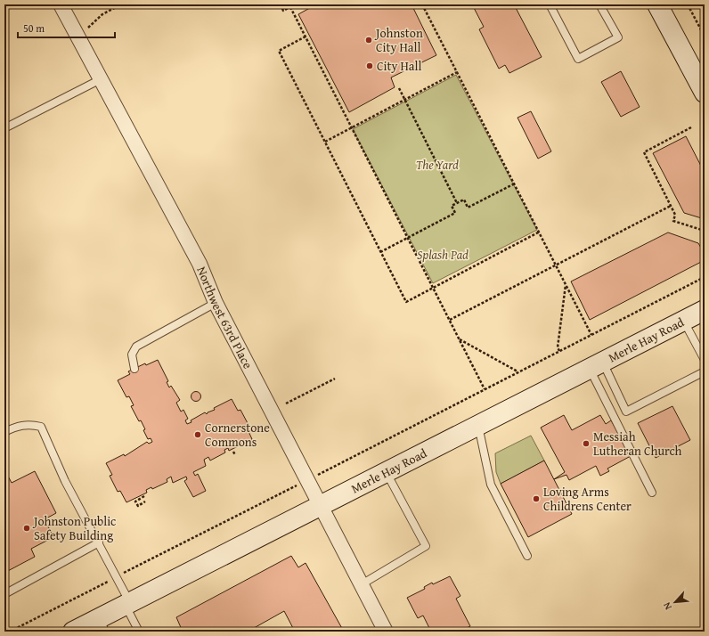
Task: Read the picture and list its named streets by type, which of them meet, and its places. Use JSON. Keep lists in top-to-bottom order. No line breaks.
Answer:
{"streets":{"main road":["Merle Hay Road"],"street":["Northwest 63rd Place"]},"crossings":[["Northwest 63rd Place","Merle Hay Road"]],"parks":["The Yard","Splash Pad"],"places":["Johnston City Hall","City Hall","Cornerstone Commons","Messiah Lutheran Church","Loving Arms Childrens Center","Johnston Public Safety Building"],"scale_bar":"50 m","north":"bottom left"}
